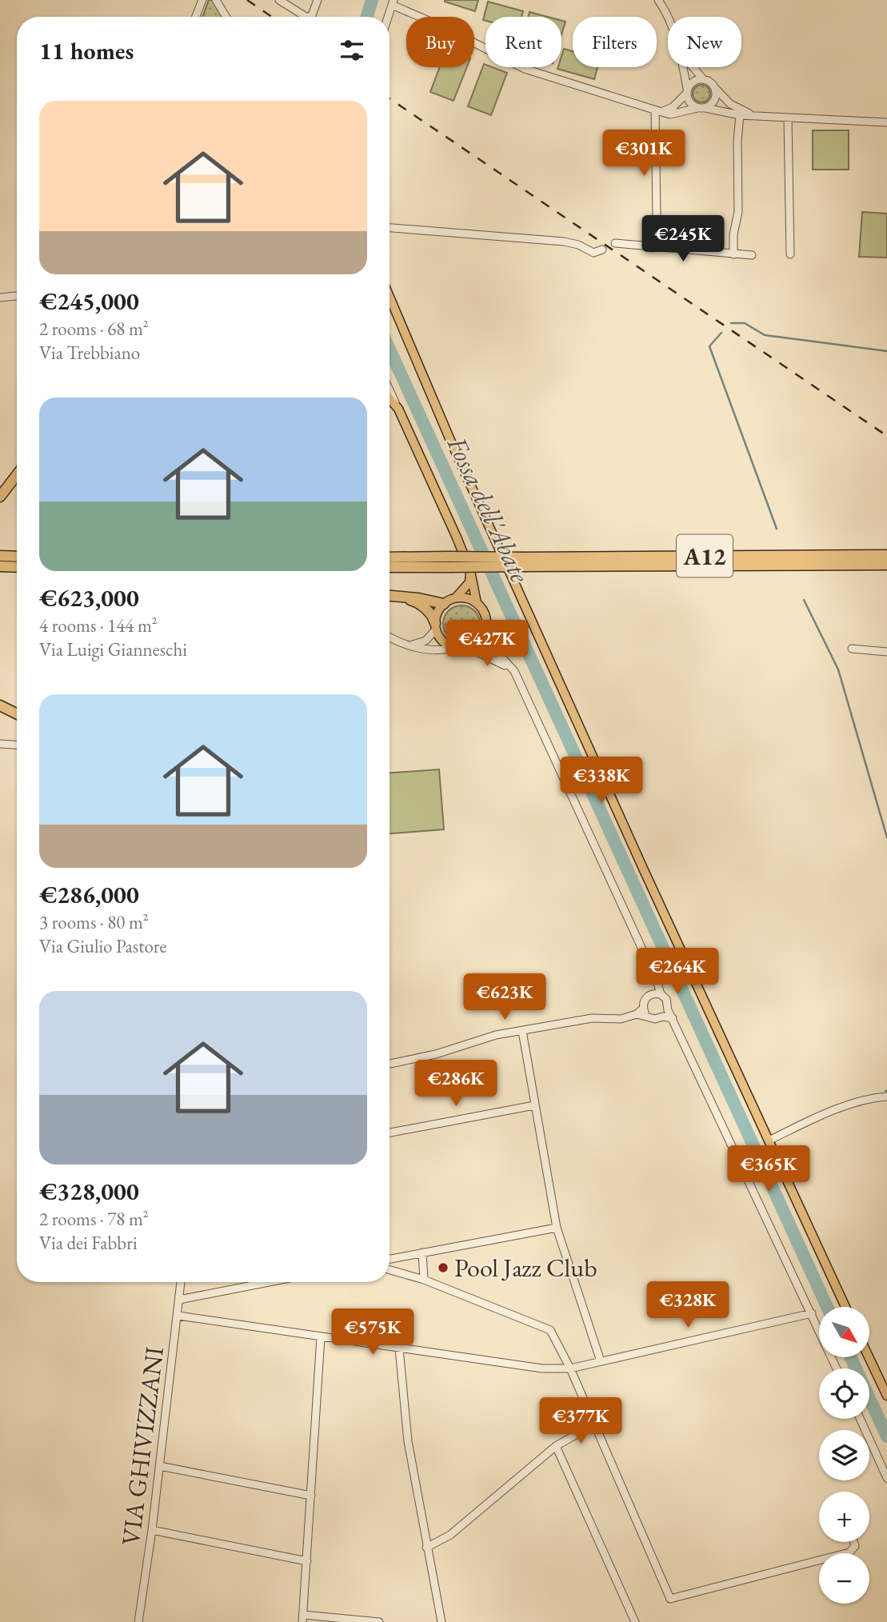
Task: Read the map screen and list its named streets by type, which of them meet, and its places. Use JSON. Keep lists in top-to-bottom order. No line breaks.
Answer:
{"streets":{"highway":["A12"],"street":["VIA GHIVIZZANI"]},"water":["Fossa dell'Abate"],"places":["Pool Jazz Club"],"north":"bottom right","page":{"chip":["Buy","Rent","Filters","New"],"heading":"11 homes","list":[{"name":"€245,000","note":"2 rooms · 68 m² · Via Trebbiano"},{"name":"€623,000","note":"4 rooms · 144 m² · Via Luigi Gianneschi"},{"name":"€286,000","note":"3 rooms · 80 m² · Via Giulio Pastore"},{"name":"€328,000","note":"2 rooms · 78 m² · Via dei Fabbri"}],"price":["€301K","€245K","€427K","€338K","€264K","€623K","€286K","€365K","€328K","€575K","€377K"],"map_buttons":["+","−"]}}
